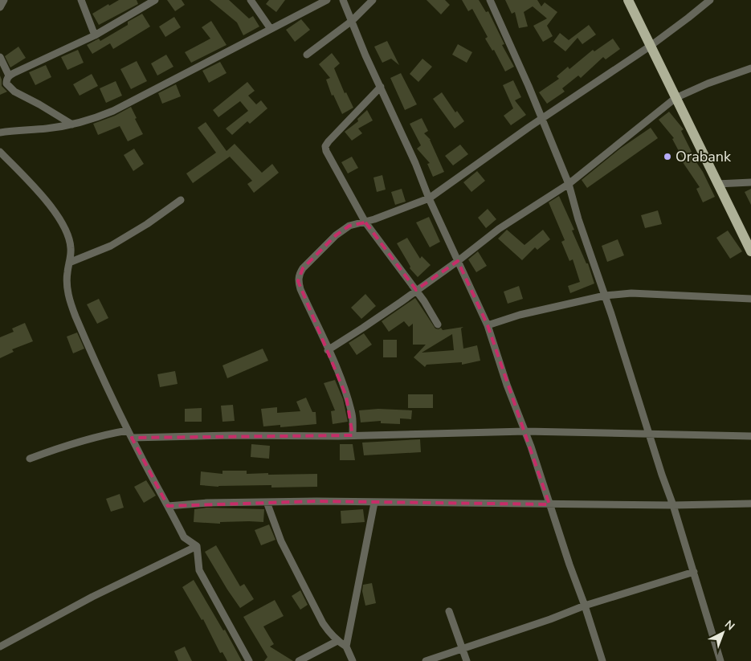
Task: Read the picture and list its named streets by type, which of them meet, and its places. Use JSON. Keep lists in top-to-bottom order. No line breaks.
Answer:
{"places":["Orabank"],"north":"top right"}
